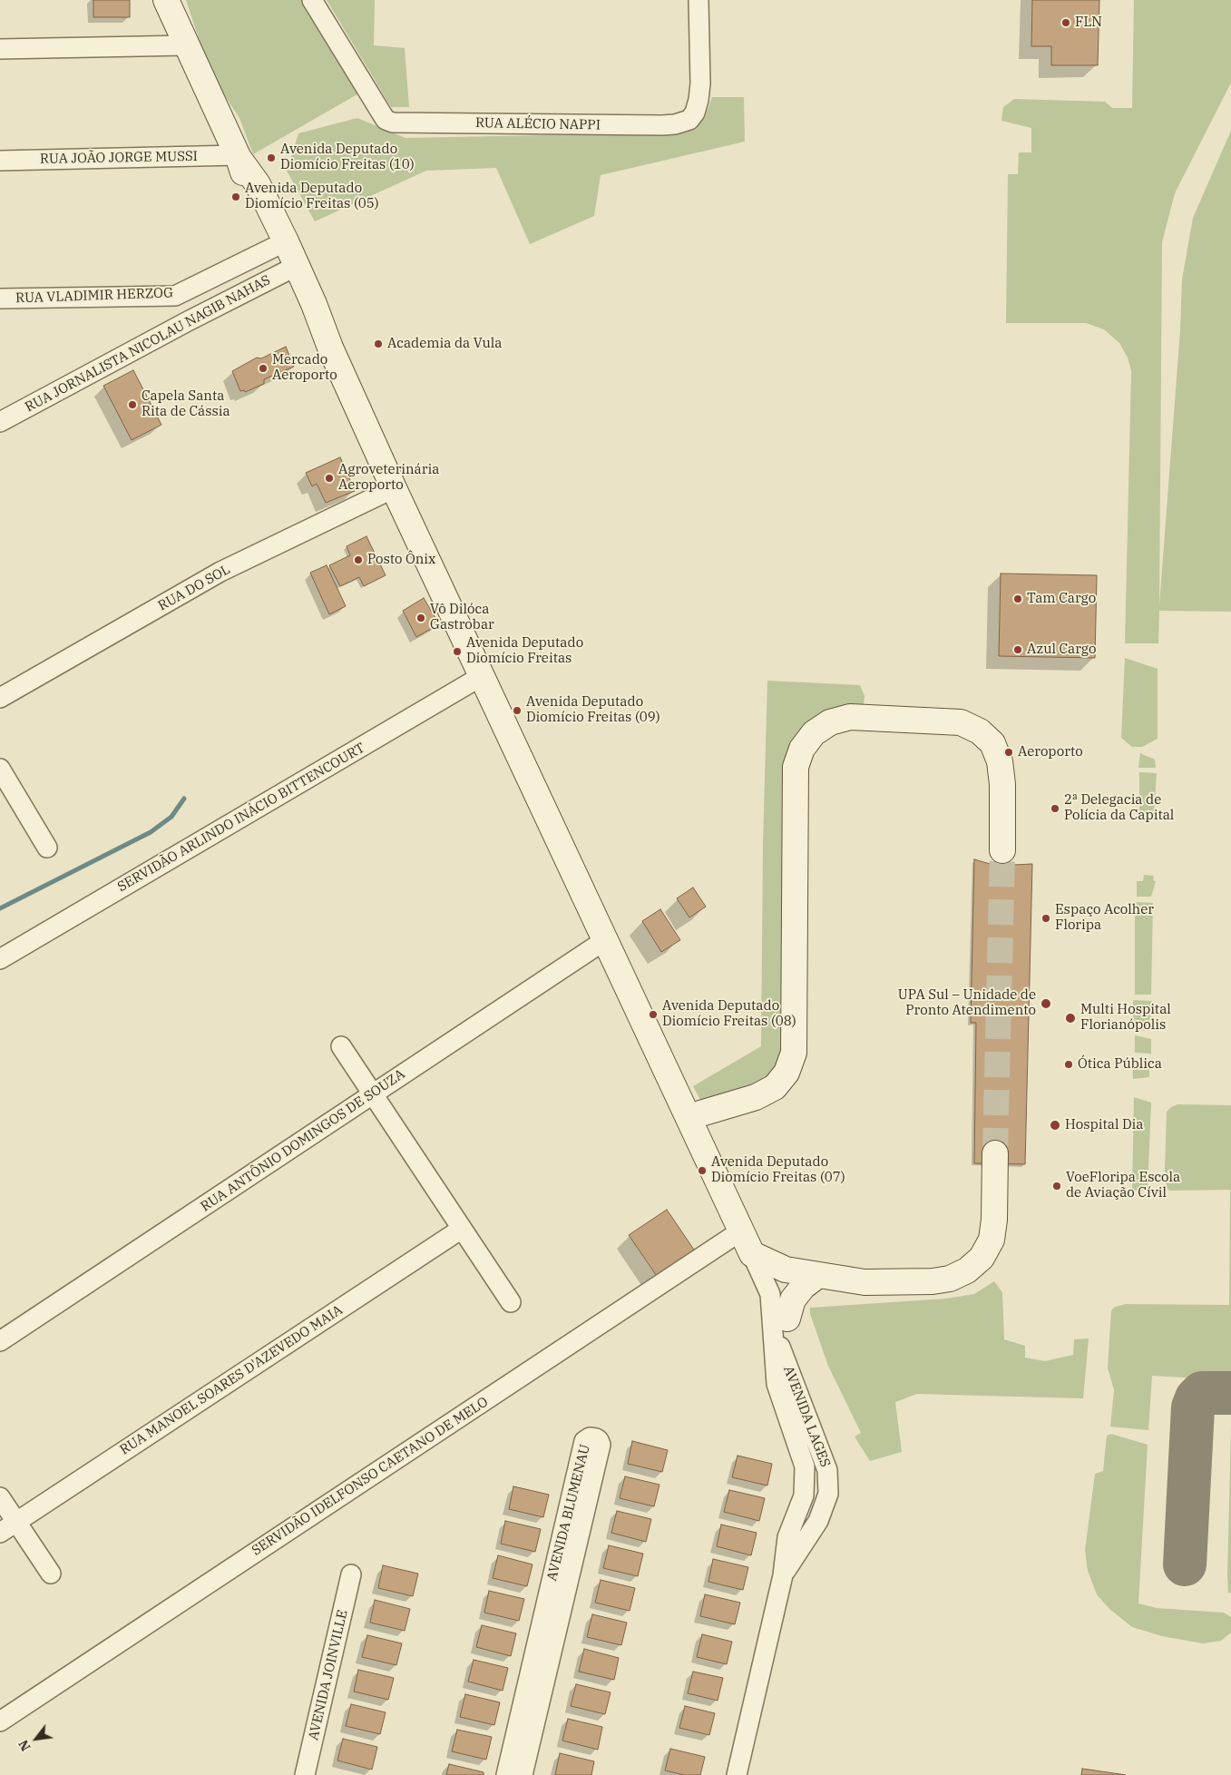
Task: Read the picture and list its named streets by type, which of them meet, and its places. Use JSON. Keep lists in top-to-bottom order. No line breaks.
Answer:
{"streets":{"street":["RUA ALÉCIO NAPPI","RUA JOÃO JORGE MUSSI","RUA VLADIMIR HERZOG","RUA JORNALISTA NICOLAU NAGIB NAHAS","RUA DO SOL","SERVIDÃO ARLINDO INÁCIO BITTENCOURT","RUA ANTÔNIO DOMINGOS DE SOUZA","RUA MANOEL SOARES D'AZEVEDO MAIA","AVENIDA LAGES","SERVIDÃO IDELFONSO CAETANO DE MELO","AVENIDA BLUMENAU","AVENIDA JOINVILLE"]},"places":["FLN","Avenida Deputado Diomício Freitas (10)","Avenida Deputado Diomício Freitas (05)","Academia da Vula","Mercado Aeroporto","Capela Santa Rita de Cássia","Agroveterinária Aeroporto","Posto Ônix","Tam Cargo","Vô Dilóca Gastrobar","Azul Cargo","Avenida Deputado Diomício Freitas","Avenida Deputado Diomício Freitas (09)","Aeroporto","2ª Delegacia de Polícia da Capital","Espaço Acolher Floripa","UPA Sul – Unidade de Pronto Atendimento","Avenida Deputado Diomício Freitas (08)","Multi Hospital Florianópolis","Ótica Pública","Hospital Dia","Avenida Deputado Diomício Freitas (07)","VoeFloripa Escola de Aviação Cívil"],"north":"bottom left"}
